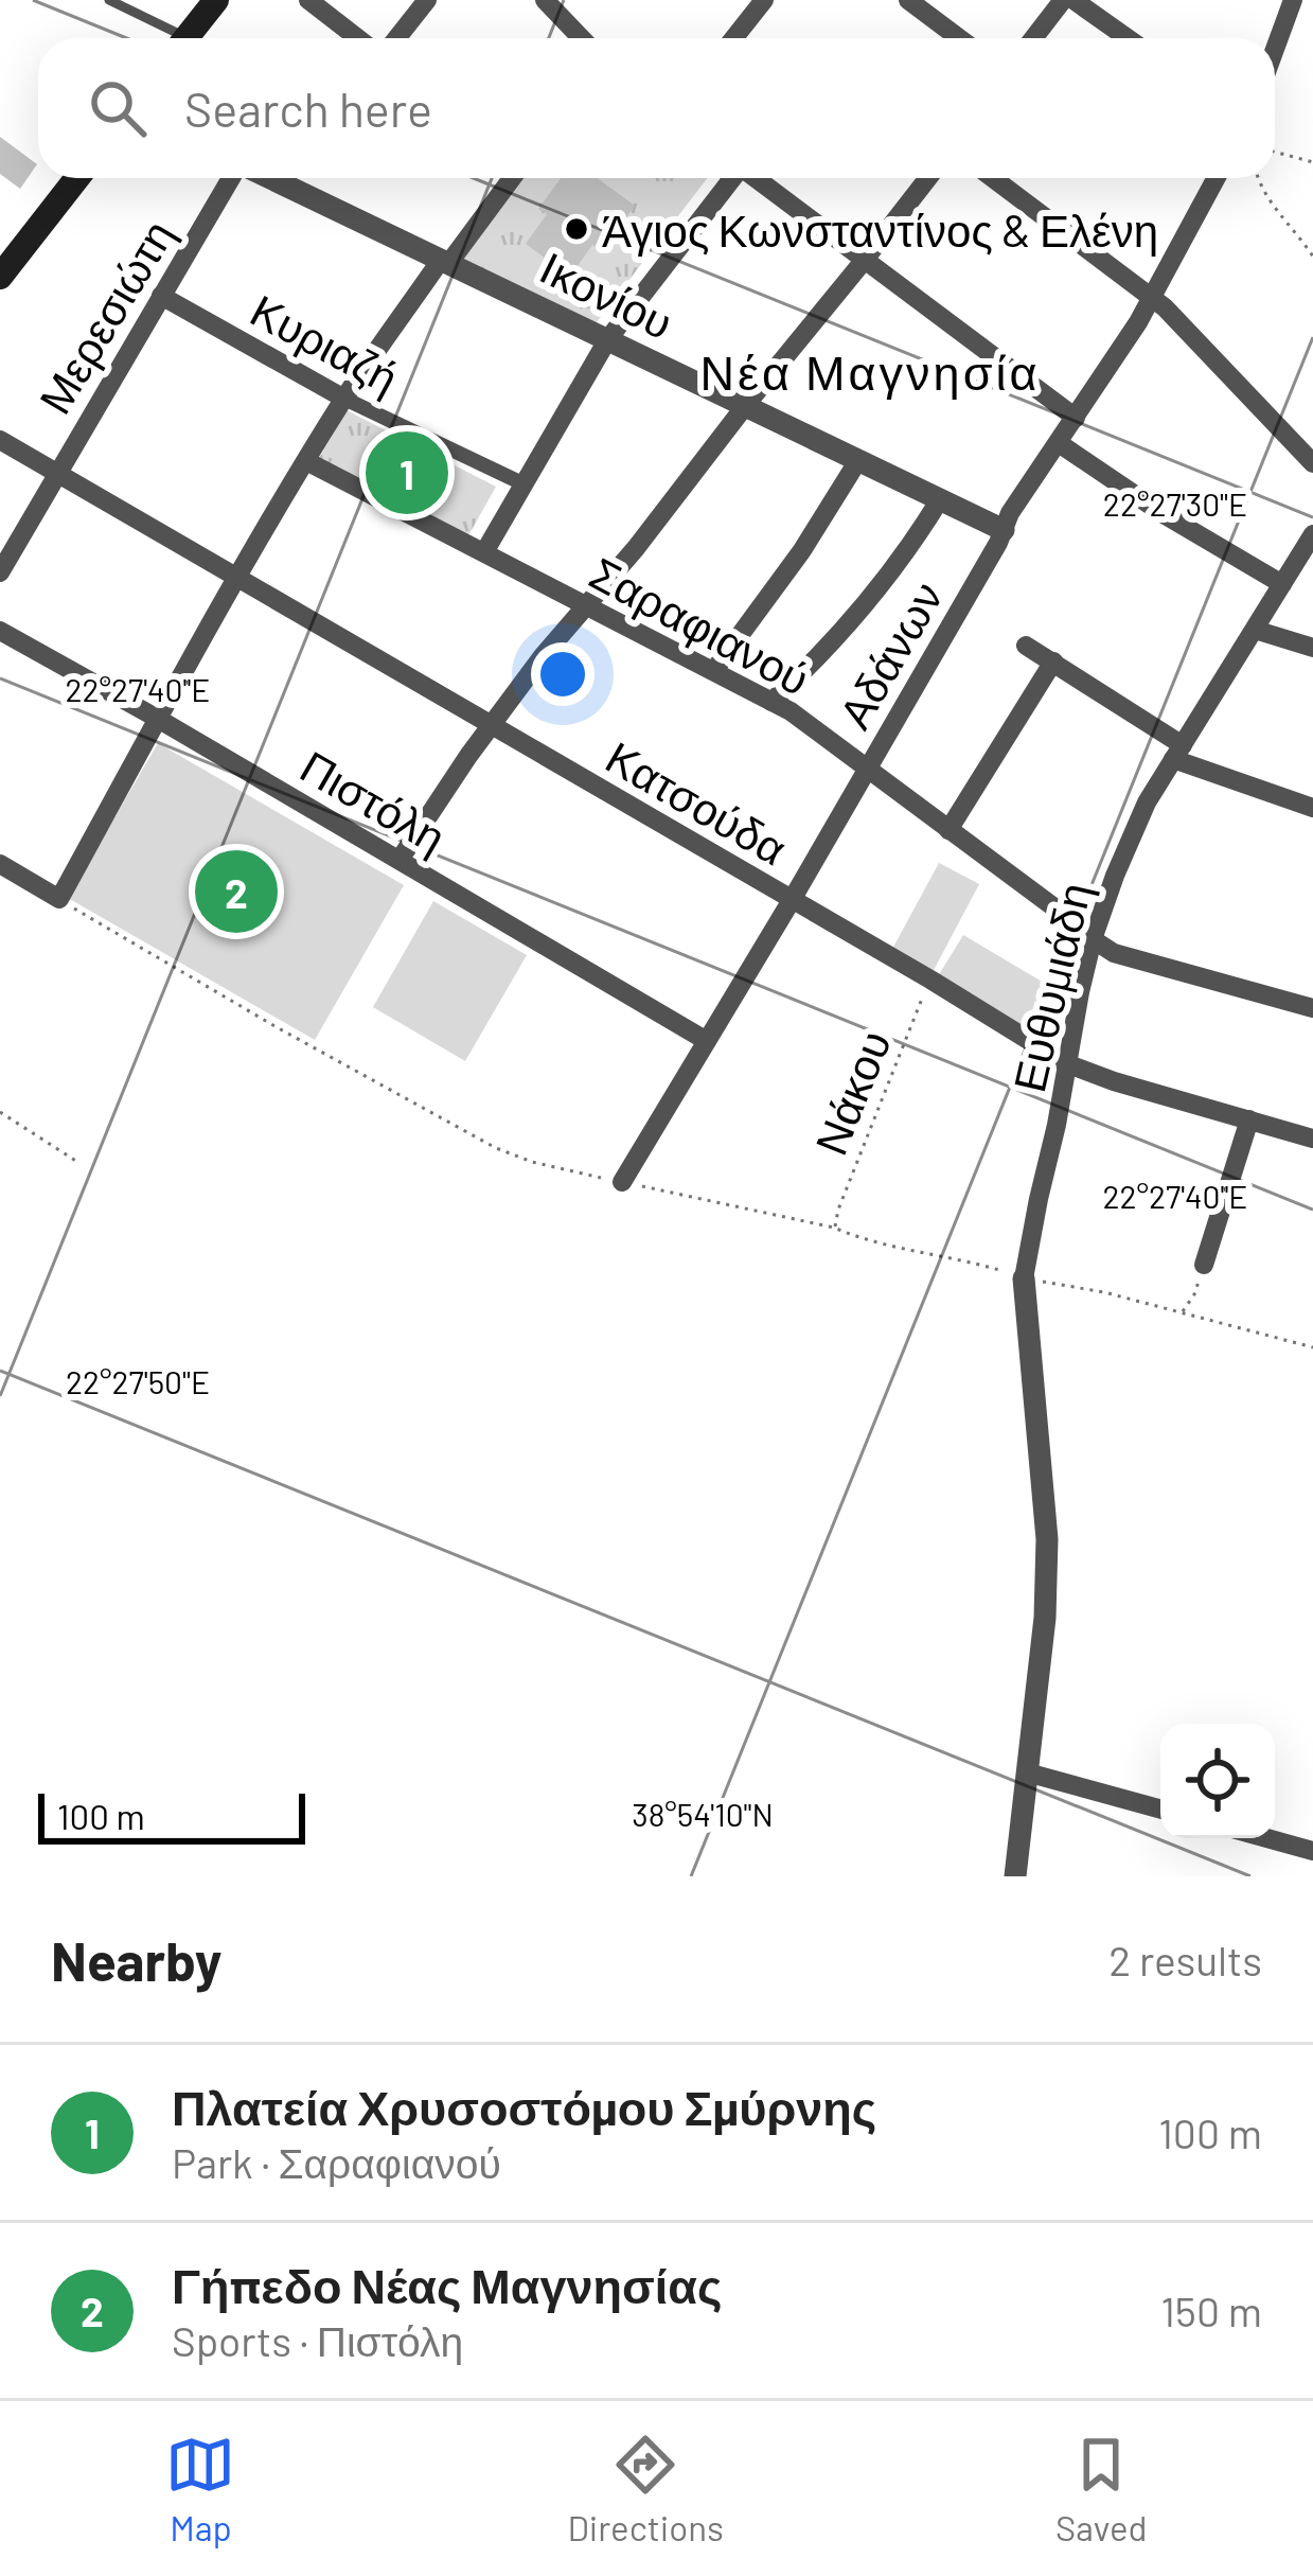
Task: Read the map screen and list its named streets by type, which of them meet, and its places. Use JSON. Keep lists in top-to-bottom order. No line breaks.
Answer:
{"streets":{"street":["Ικονίου","Μερεσιώτη","Κυριαζή","Σαραφιανού","Αδάνων","Πιστόλη","Κατσούδα","Ευθυμιάδη"],"path":["Νάκου"]},"crossings":[["Ικονίου","Αδάνων"],["Μερεσιώτη","Κυριαζή"],["Μερεσιώτη","Κατσούδα"],["Σαραφιανού","Αδάνων"],["Σαραφιανού","Ευθυμιάδη"],["Αδάνων","Πιστόλη"],["Αδάνων","Κατσούδα"],["Κατσούδα","Ευθυμιάδη"],["Κατσούδα","Νάκου"]],"districts":["Νέα Μαγνησία"],"places":["Άγιος Κωνσταντίνος & Ελένη"],"scale_bar":"100 m","page":{"search":"Search here","pins":["1","2"],"scale":"100 m","heading":["Nearby","2 results"],"list":[{"mark":"1","name":"Πλατεία Χρυσοστόμου Σμύρνης","note":"Park · Σαραφιανού","value":"100 m"},{"mark":"2","name":"Γήπεδο Νέας Μαγνησίας","note":"Sports · Πιστόλη","value":"150 m"}],"nav":["Map","Directions","Saved"]},"coordinates":["22°27'30\"E","22°27'40\"E","22°27'50\"E","38°54'10\"N"]}
